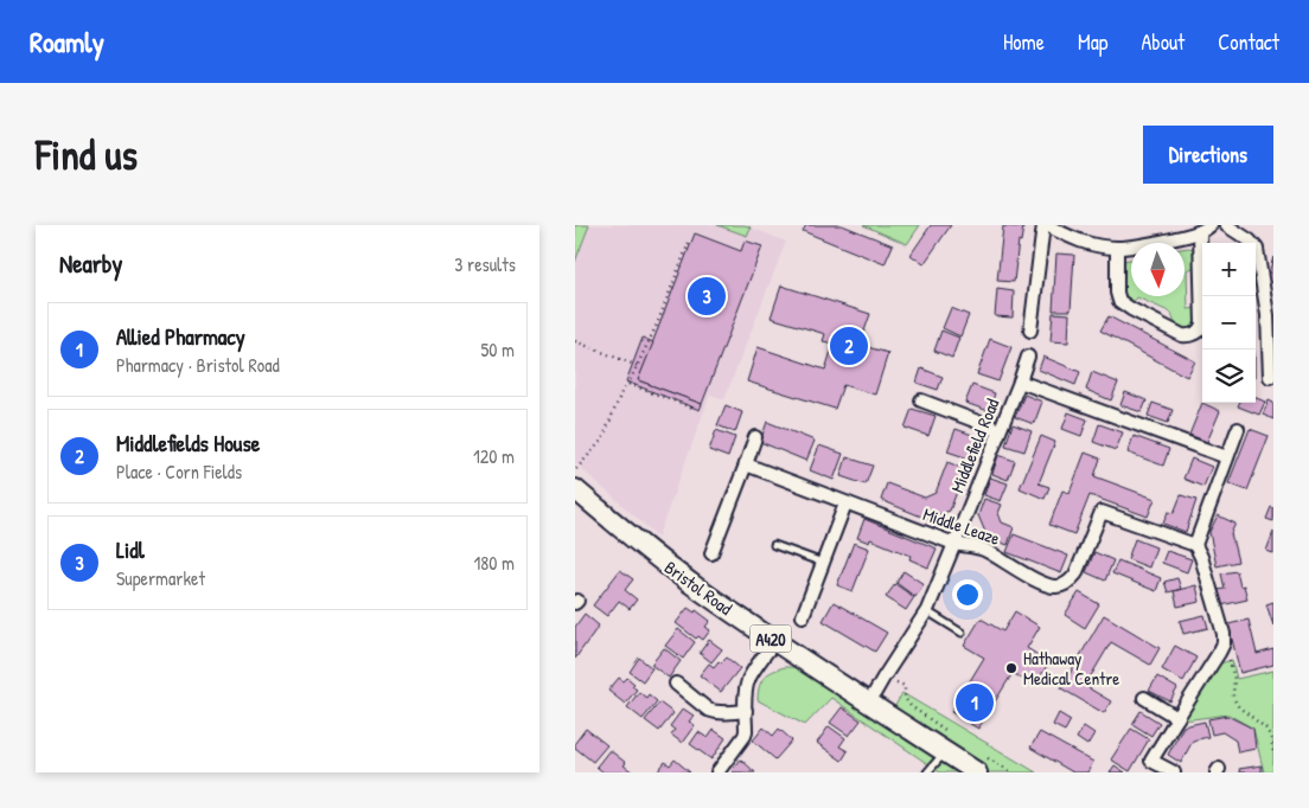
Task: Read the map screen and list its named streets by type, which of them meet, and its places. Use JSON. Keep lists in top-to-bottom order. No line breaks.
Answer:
{"streets":{"main road":["Bristol Road","A420"],"street":["Middlefield Road","Middle Leaze"]},"crossings":[["Middlefield Road","Middle Leaze"],["Middlefield Road","Bristol Road"]],"places":["Hathaway Medical Centre"],"north":"bottom","page":{"header":"Roamly","nav":["Home","Map","About","Contact"],"buttons":"Directions","title":"Find us","heading":["Nearby","3 results"],"map_buttons":["+","−"],"pins":["3","2","1"],"list":[{"mark":"1","name":"Allied Pharmacy","note":"Pharmacy · Bristol Road","value":"50 m"},{"mark":"2","name":"Middlefields House","note":"Place · Corn Fields","value":"120 m"},{"mark":"3","name":"Lidl","note":"Supermarket","value":"180 m"}]}}
